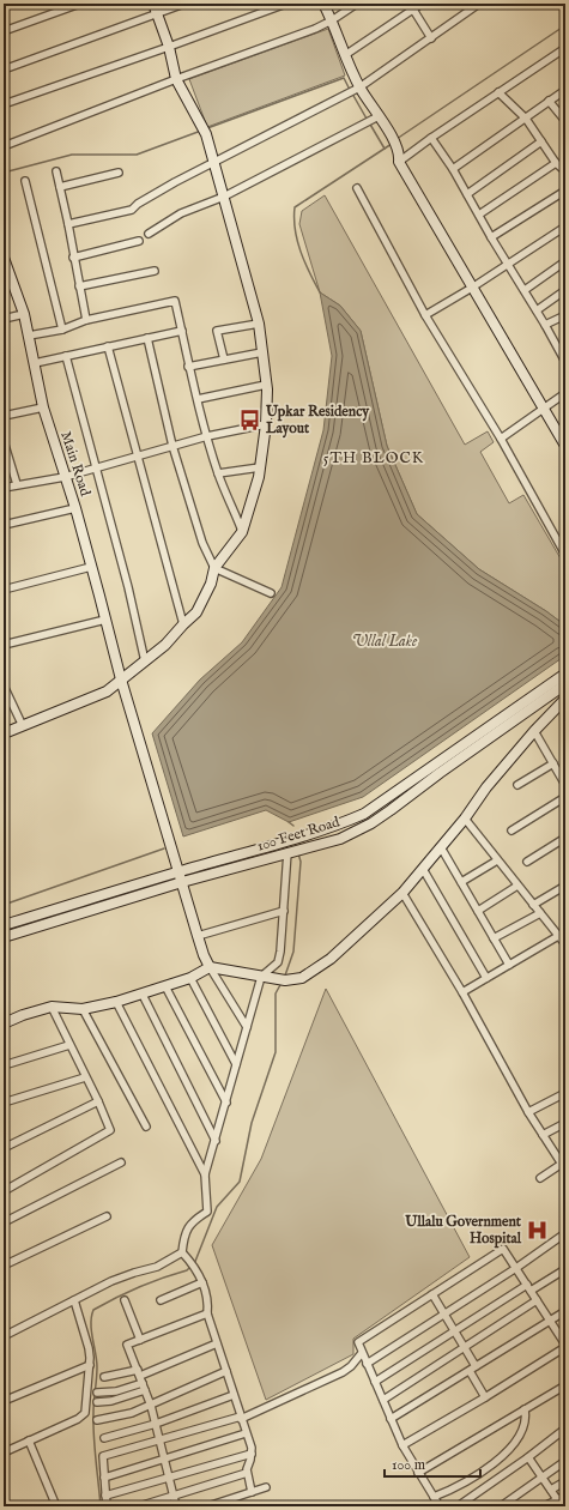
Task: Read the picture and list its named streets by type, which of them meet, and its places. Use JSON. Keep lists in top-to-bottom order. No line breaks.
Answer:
{"streets":{"street":["Main Road","100 Feet Road"]},"crossings":[["Main Road","100 Feet Road"]],"districts":["5TH BLOCK"],"water":["Ullal Lake"],"places":{"bus stop":["Upkar Residency Layout"],"hospital":["Ullalu Government Hospital"]},"scale_bar":"100 m"}
